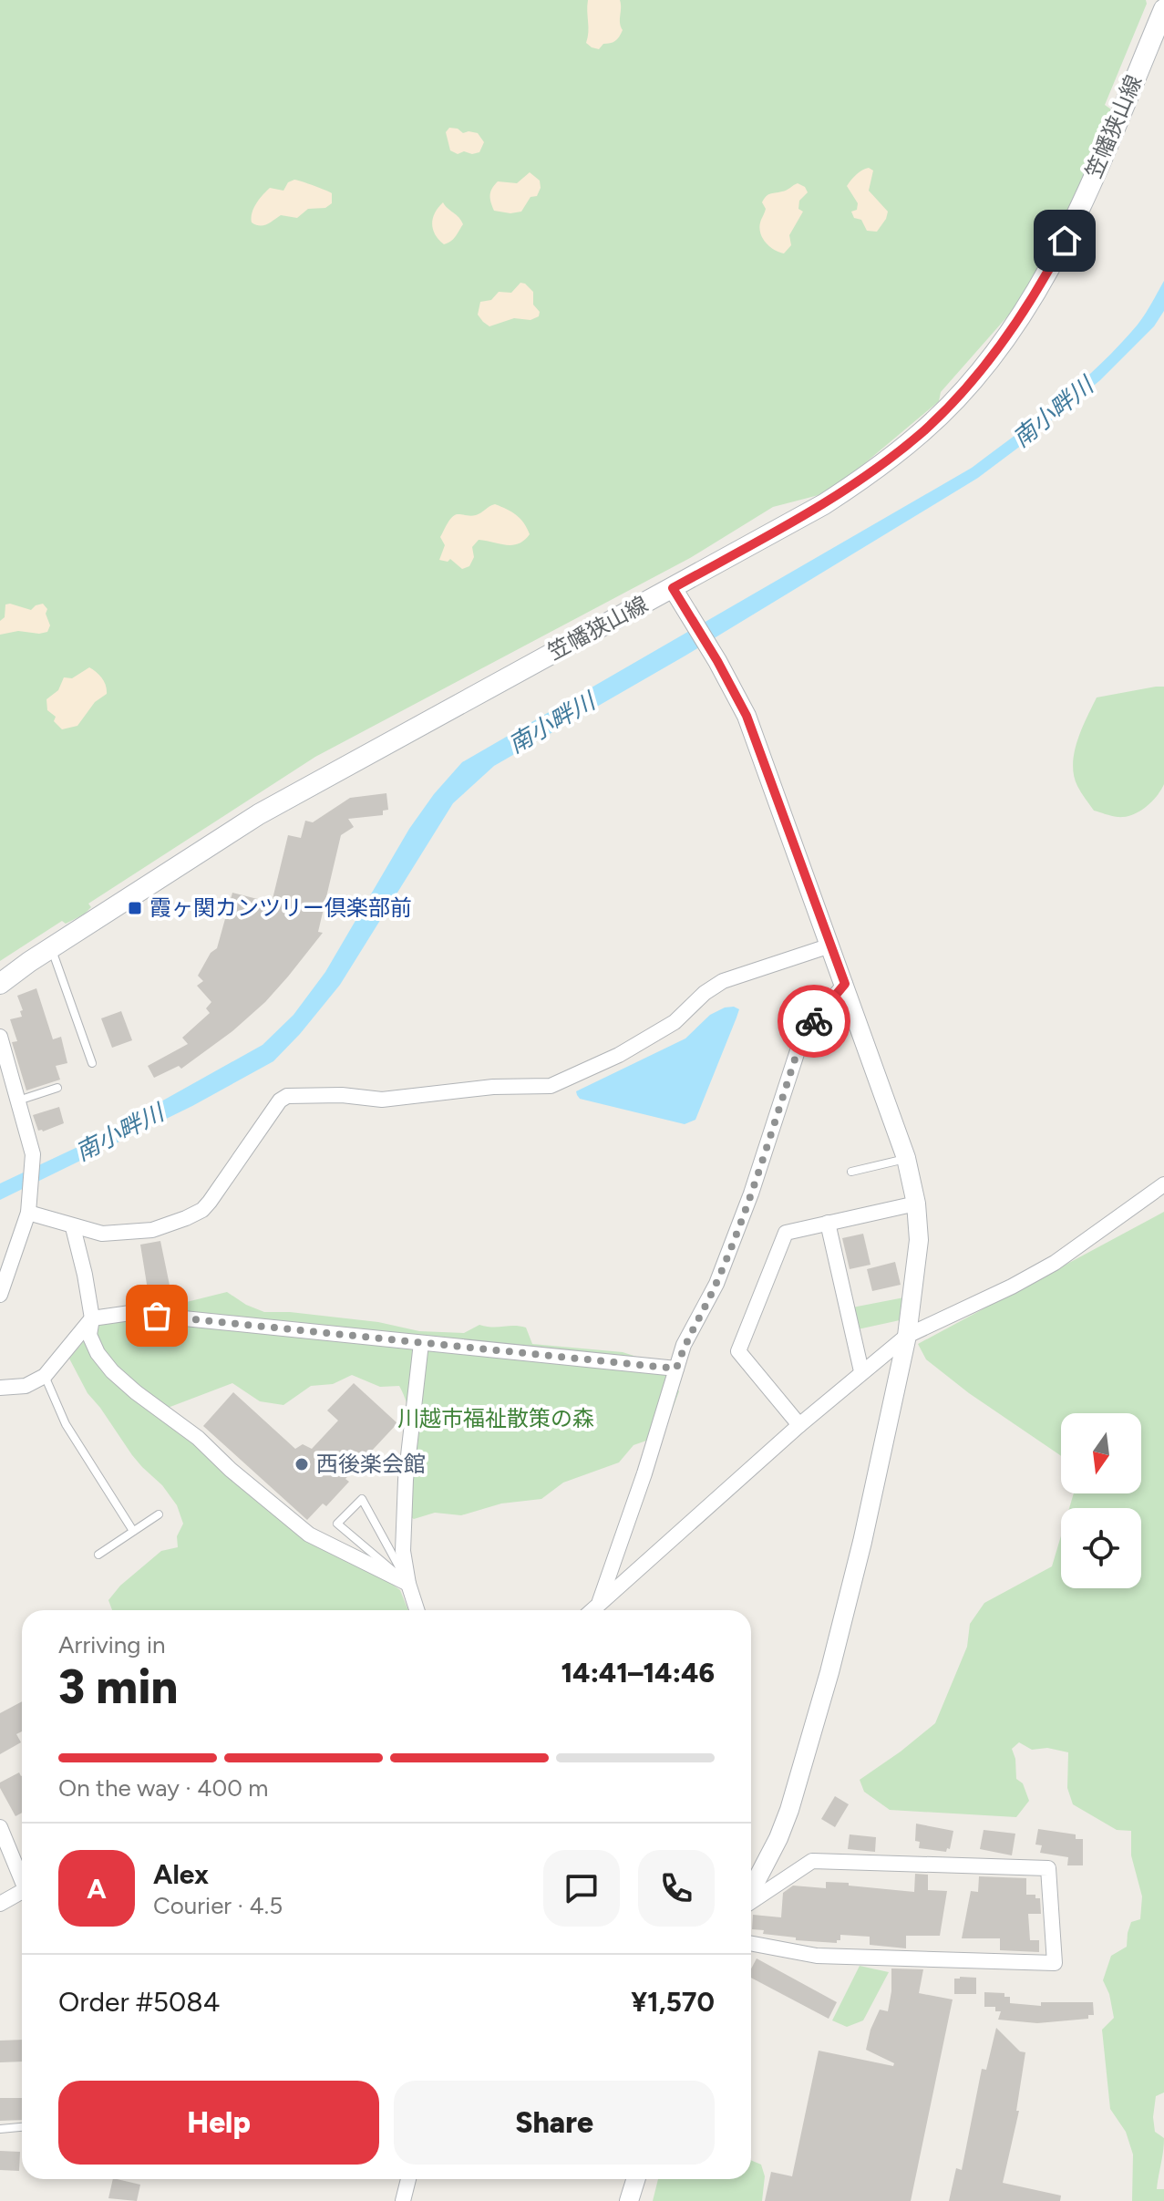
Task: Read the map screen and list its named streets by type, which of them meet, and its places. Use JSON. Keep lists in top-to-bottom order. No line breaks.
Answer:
{"streets":{"main road":["笠幡狭山線"]},"water":["南小畔川"],"parks":["川越市福祉散策の森"],"places":{"transit":["霞ヶ関カンツリー倶楽部前"],"other":["西後楽会館"]},"north":"bottom","page":{"heading":["3 min","Arriving in","14:41–14:46"],"panel":["Alex","Courier · 4.5","Order #5084","¥1,570"],"bar":"On the way · 400 m","round":"A","buttons":["Help","Share"]}}
